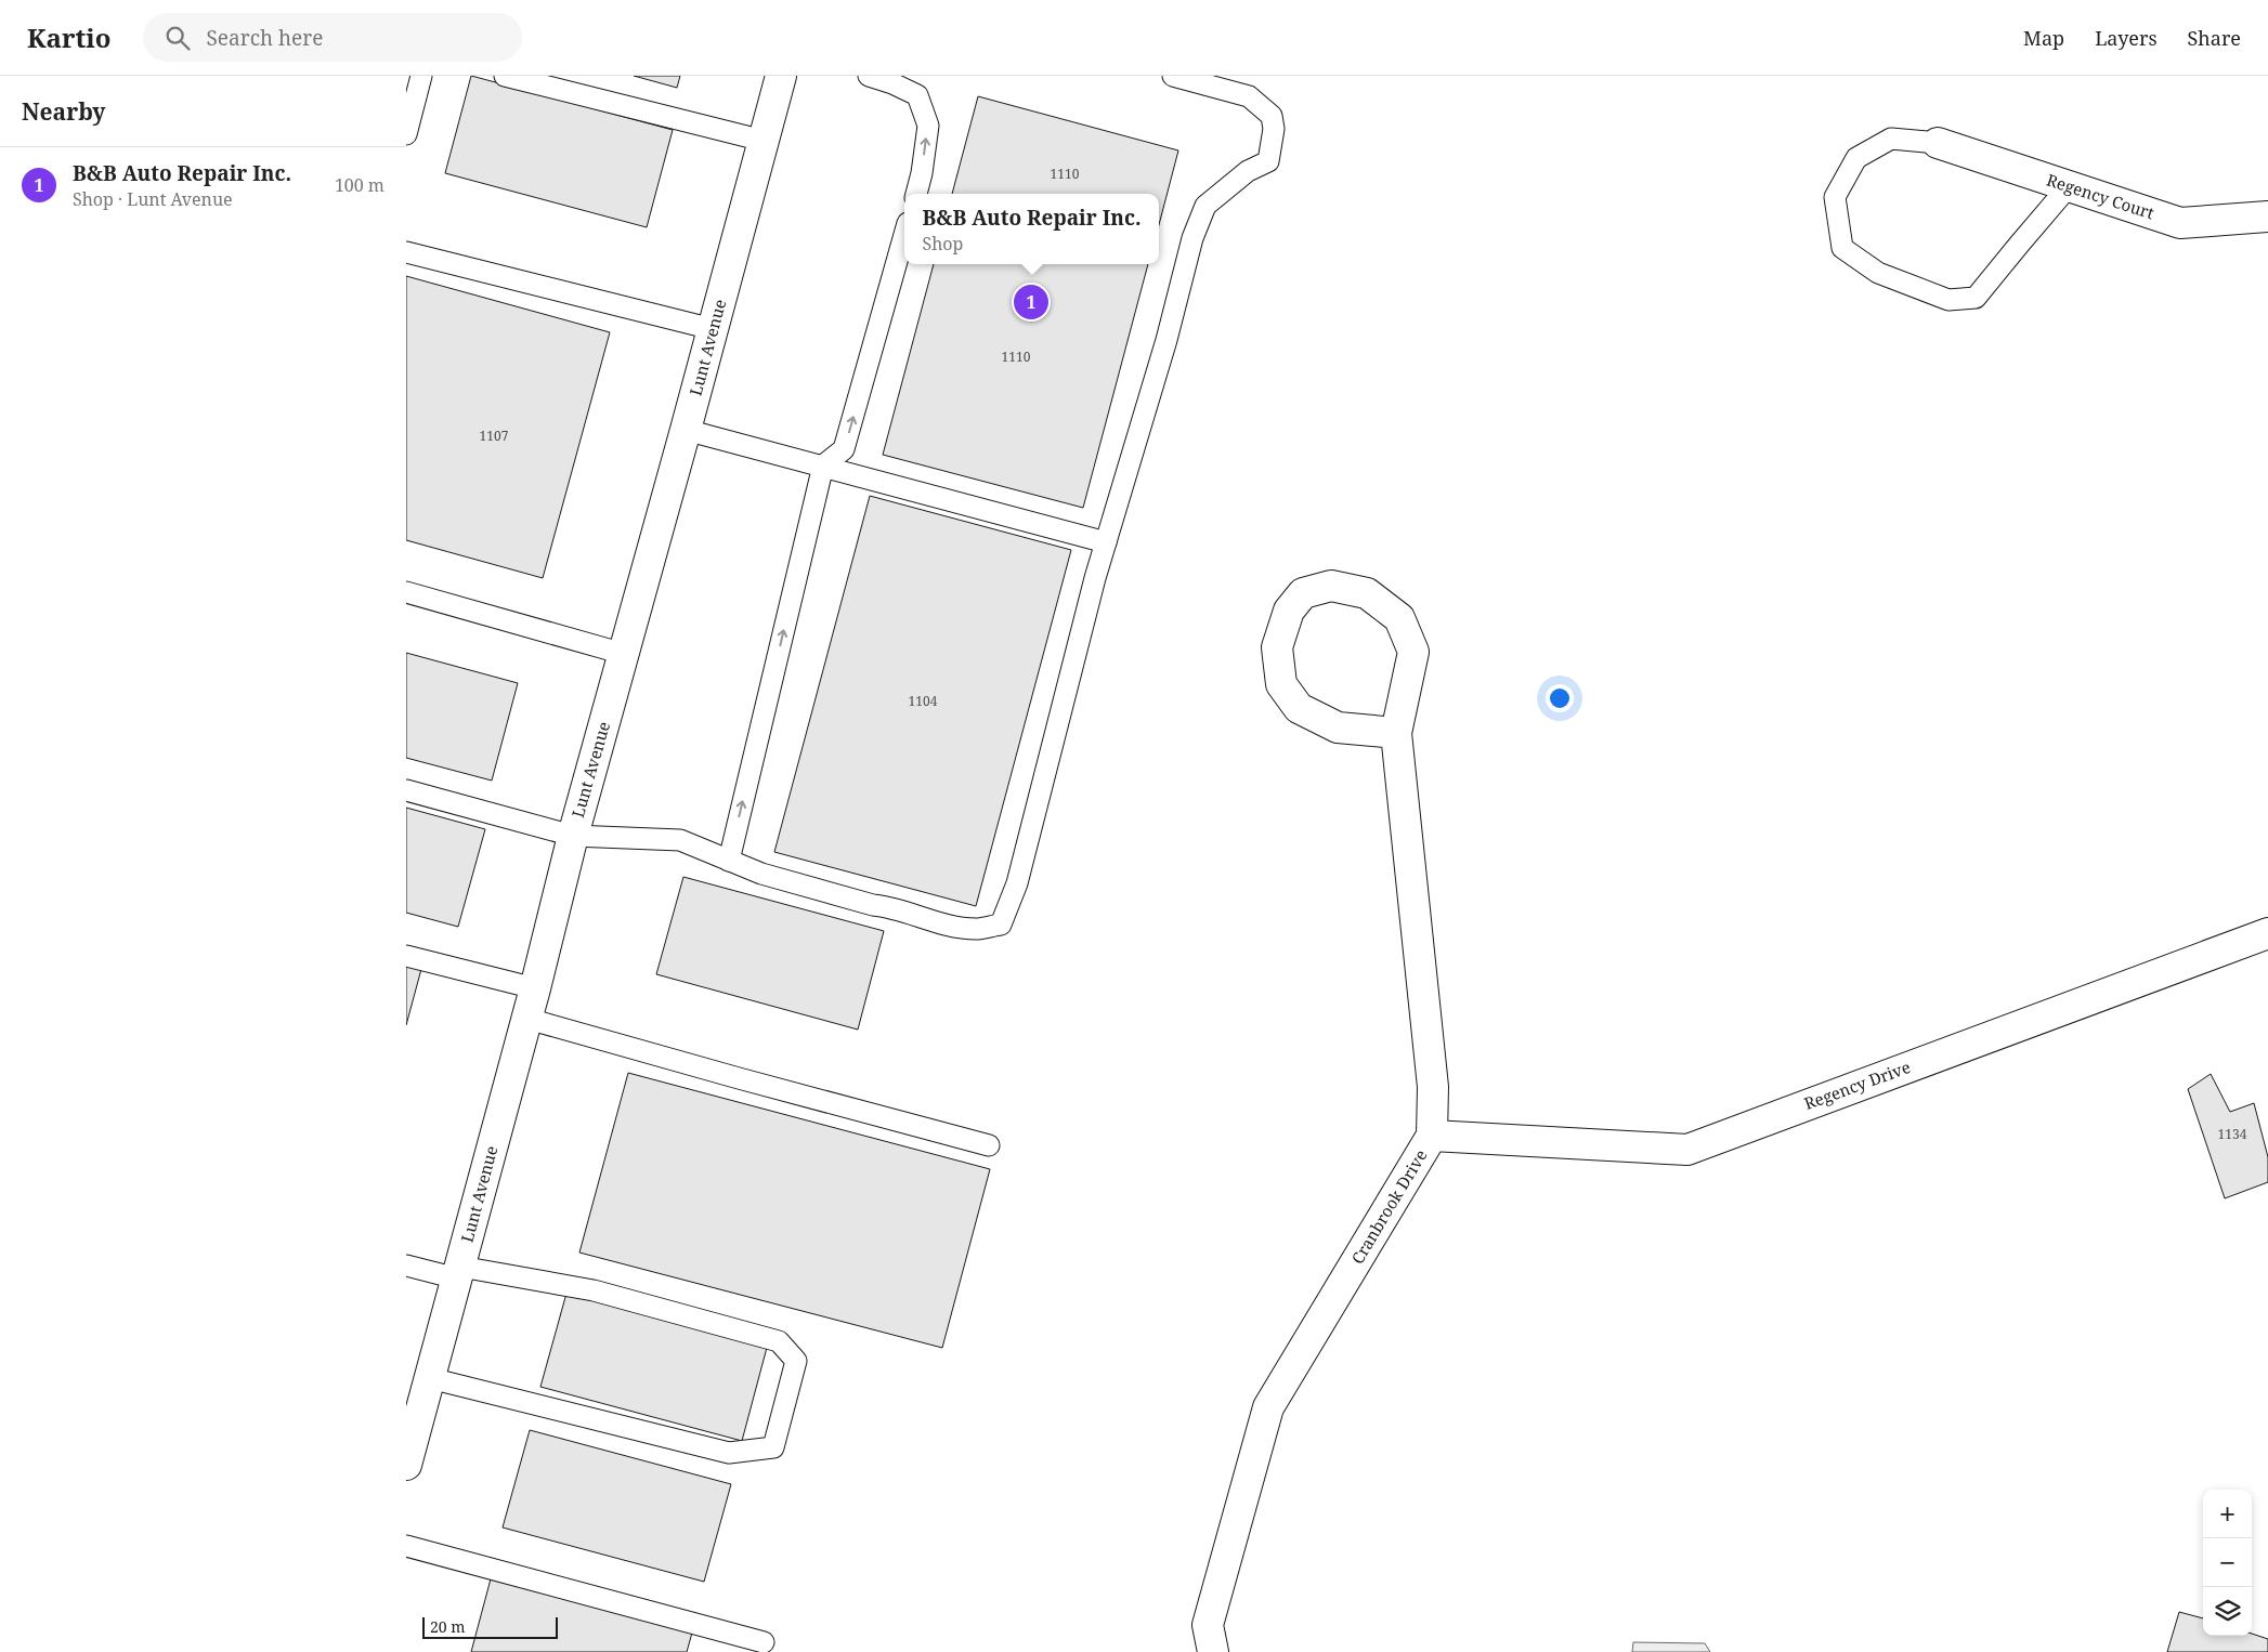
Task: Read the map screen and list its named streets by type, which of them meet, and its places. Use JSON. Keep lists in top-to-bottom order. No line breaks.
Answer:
{"streets":{"street":["Regency Court","Lunt Avenue","Regency Drive","Cranbrook Drive"]},"crossings":[["Regency Drive","Cranbrook Drive"]],"house_numbers":["1110","1110","1107","1104","1134"],"scale_bar":"20 m","page":{"header":"Kartio","search":"Search here","nav":["Map","Layers","Share"],"heading":"Nearby","list":[{"mark":"1","name":"B&B Auto Repair Inc.","note":"Shop · Lunt Avenue","value":"100 m"}],"popup":["B&B Auto Repair Inc.","Shop"],"pins":"1","map_buttons":["+","−"],"scale":"20 m"}}
